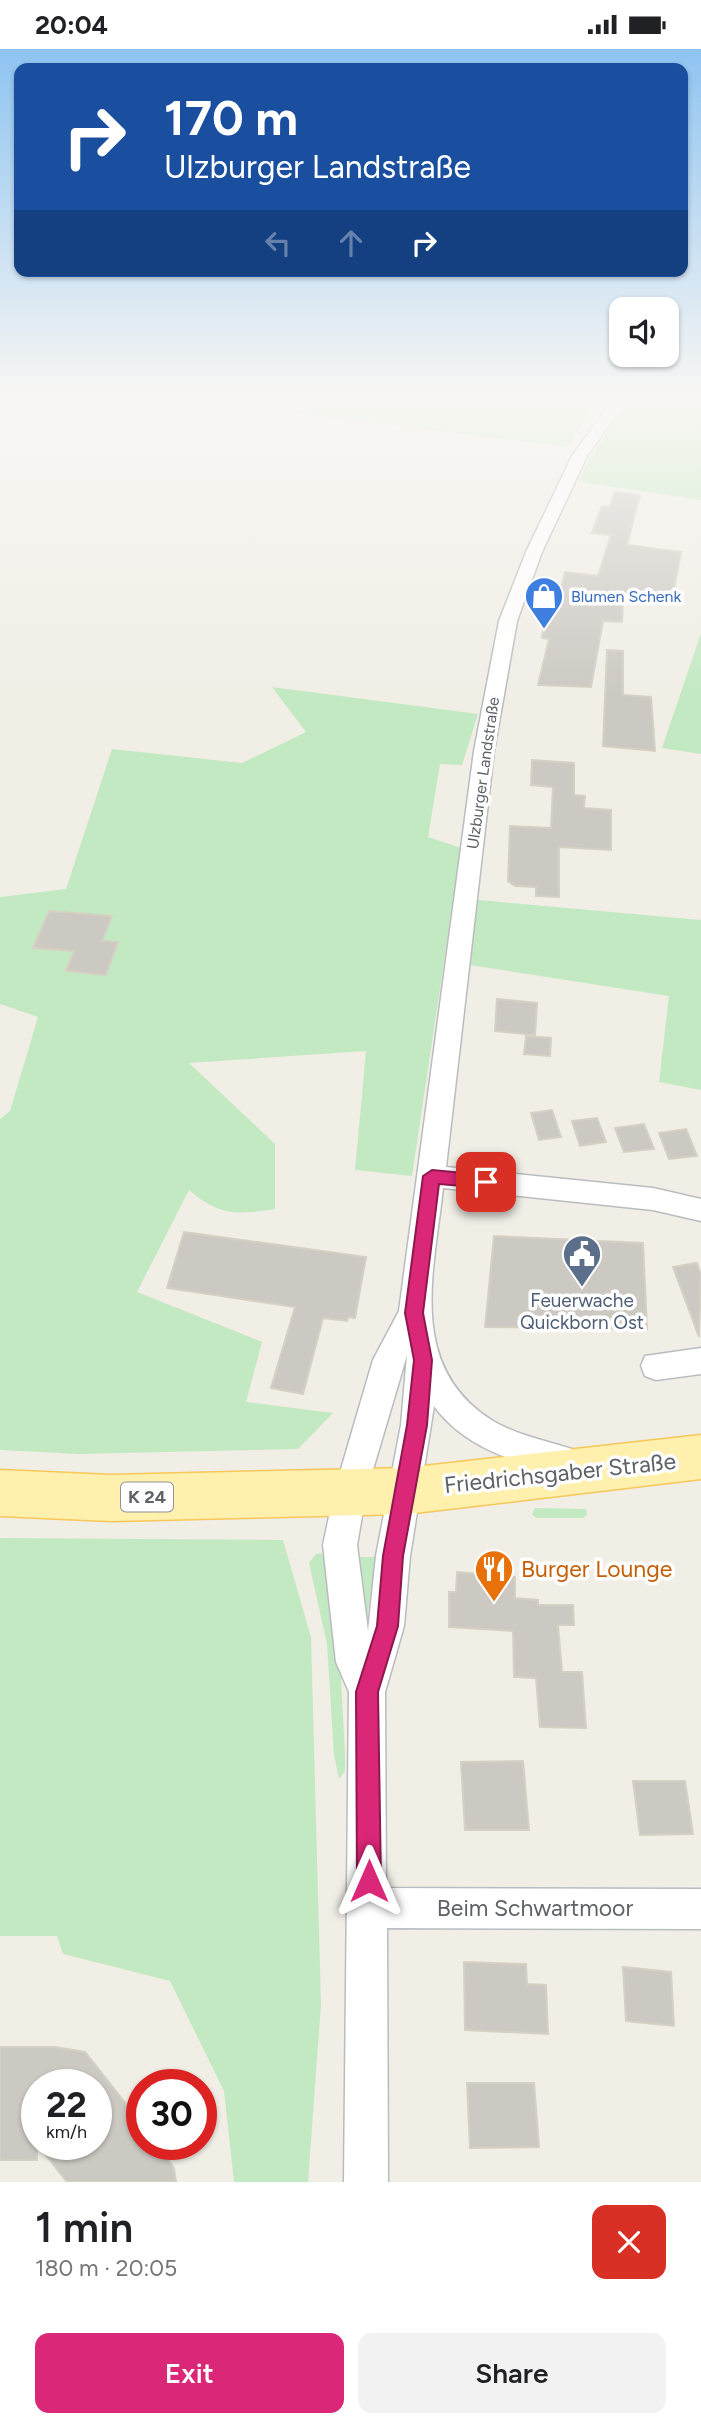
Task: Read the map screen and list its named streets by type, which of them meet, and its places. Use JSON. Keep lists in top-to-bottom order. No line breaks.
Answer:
{"streets":{"main road":["Friedrichsgaber Straße","K 24"],"street":["Ulzburger Landstraße","Beim Schwartmoor"]},"crossings":[["Ulzburger Landstraße","Friedrichsgaber Straße"],["Ulzburger Landstraße","Beim Schwartmoor"]],"places":{"shop":["Blumen Schenk"],"public building":["Feuerwache Quickborn Ost"],"restaurant":["Burger Lounge"]},"page":{"status":"20:04","turn":["170 m","Ulzburger Landstraße"],"speed":"22 km/h","limit":"30","heading":["1 min","180 m · 20:05"],"buttons":["Exit","Share"]}}
